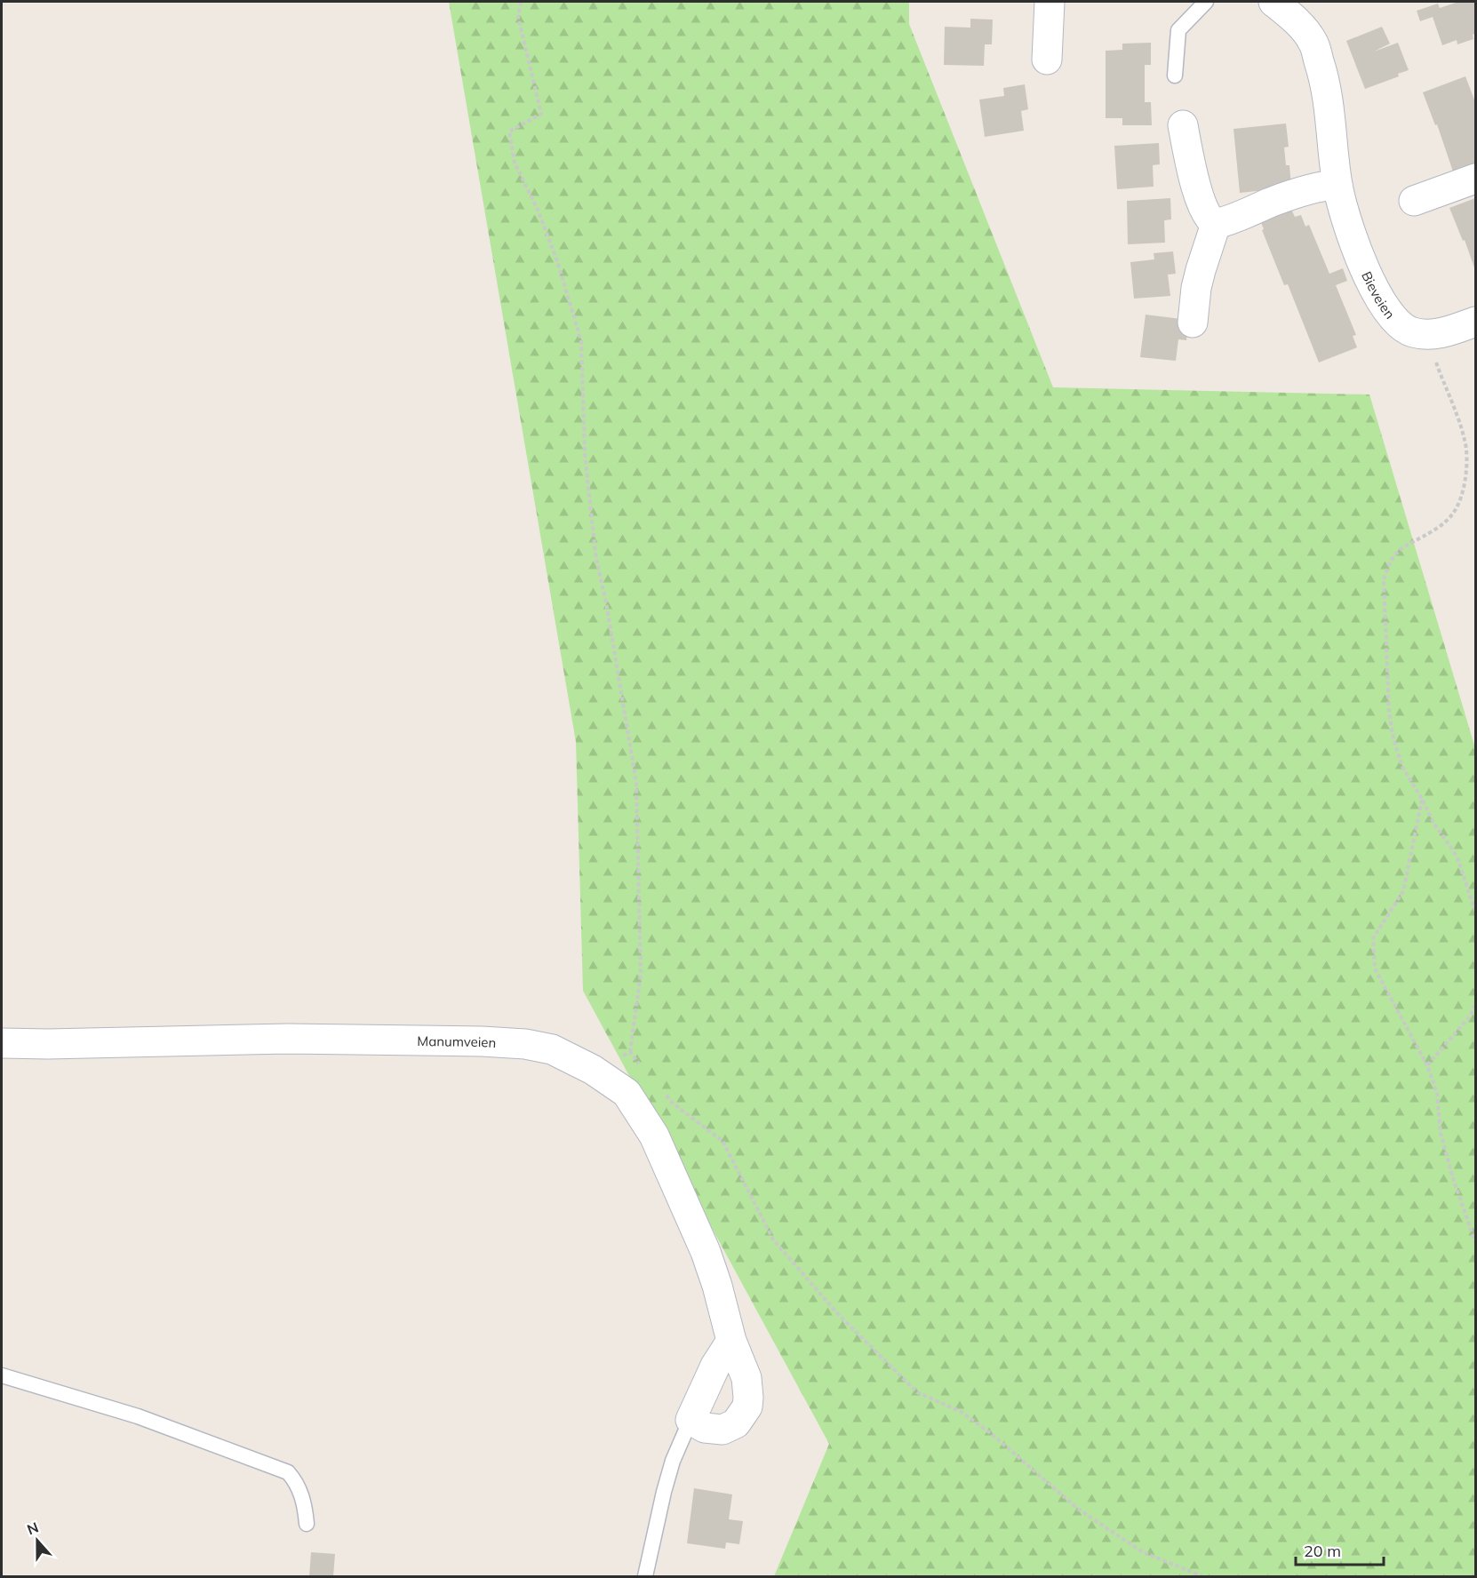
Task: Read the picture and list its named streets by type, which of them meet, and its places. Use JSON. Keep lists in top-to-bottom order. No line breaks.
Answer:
{"streets":{"street":["Bieveien","Manumveien"]},"scale_bar":"20 m","north":"top"}
